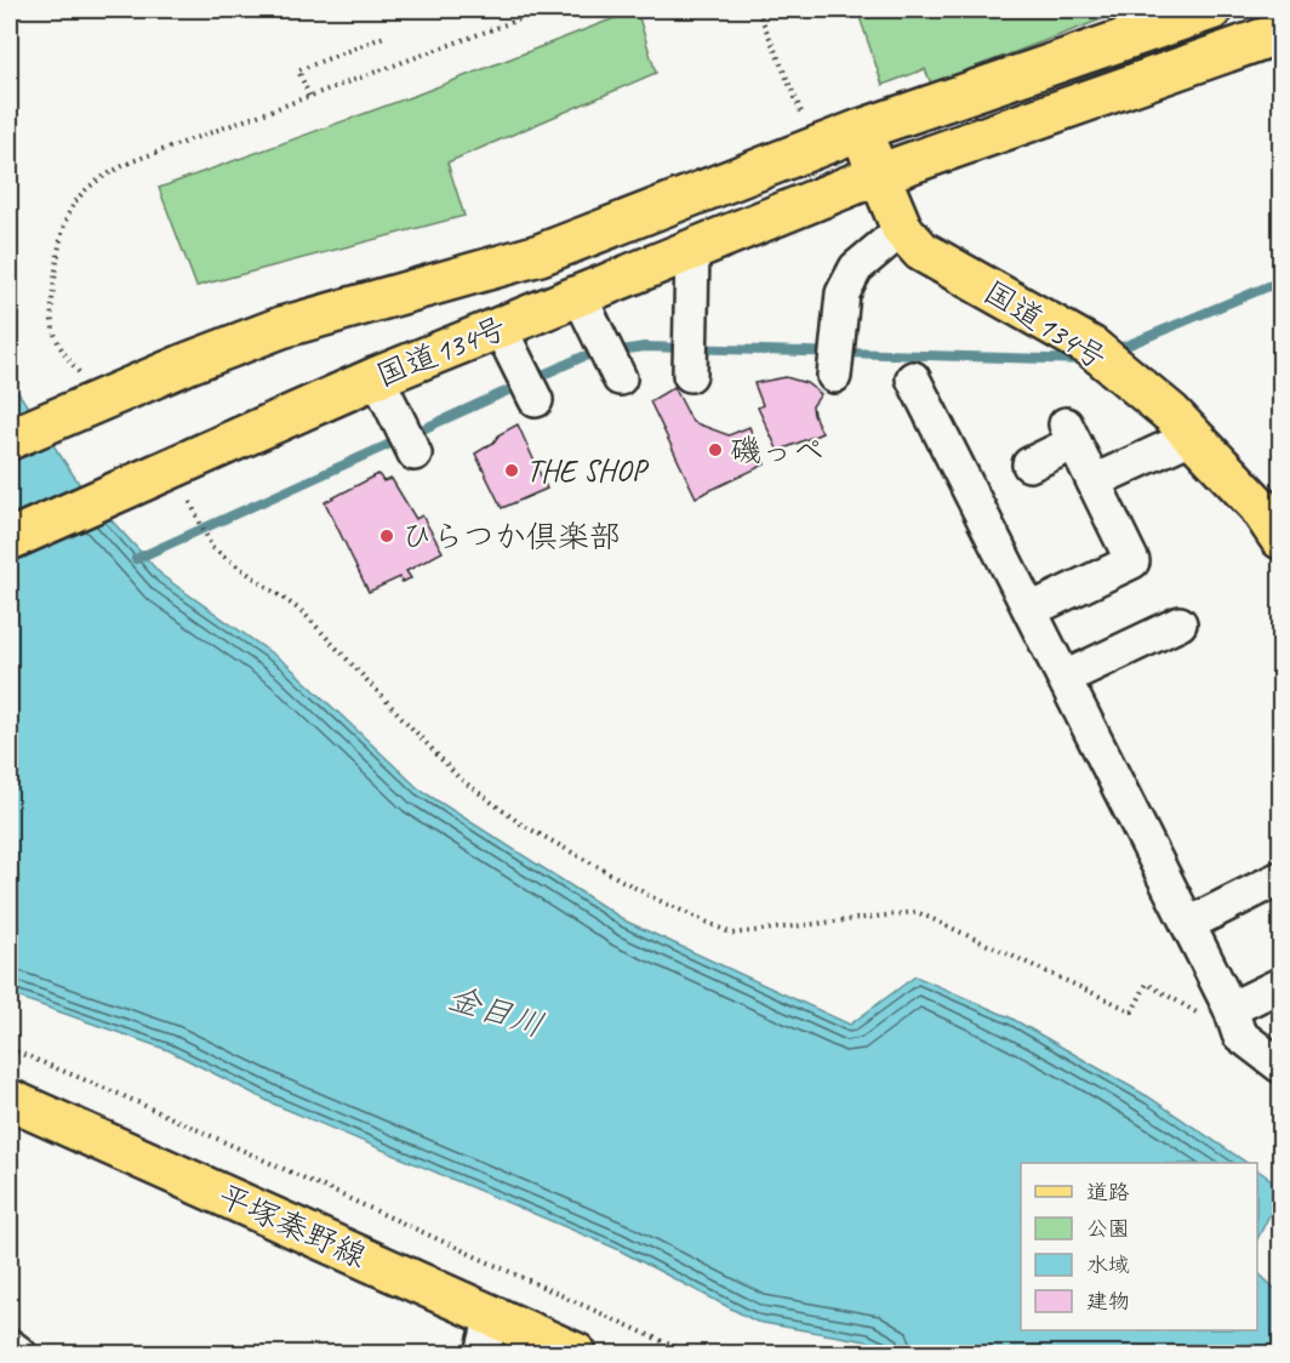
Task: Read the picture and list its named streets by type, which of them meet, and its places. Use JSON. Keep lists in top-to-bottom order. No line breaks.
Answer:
{"streets":{"main road":["国道134号","平塚秦野線"]},"water":["金目川"],"places":["磯っペ","THE SHOP","ひらつか倶楽部"],"legend":["道路","公園","水域","建物"]}
